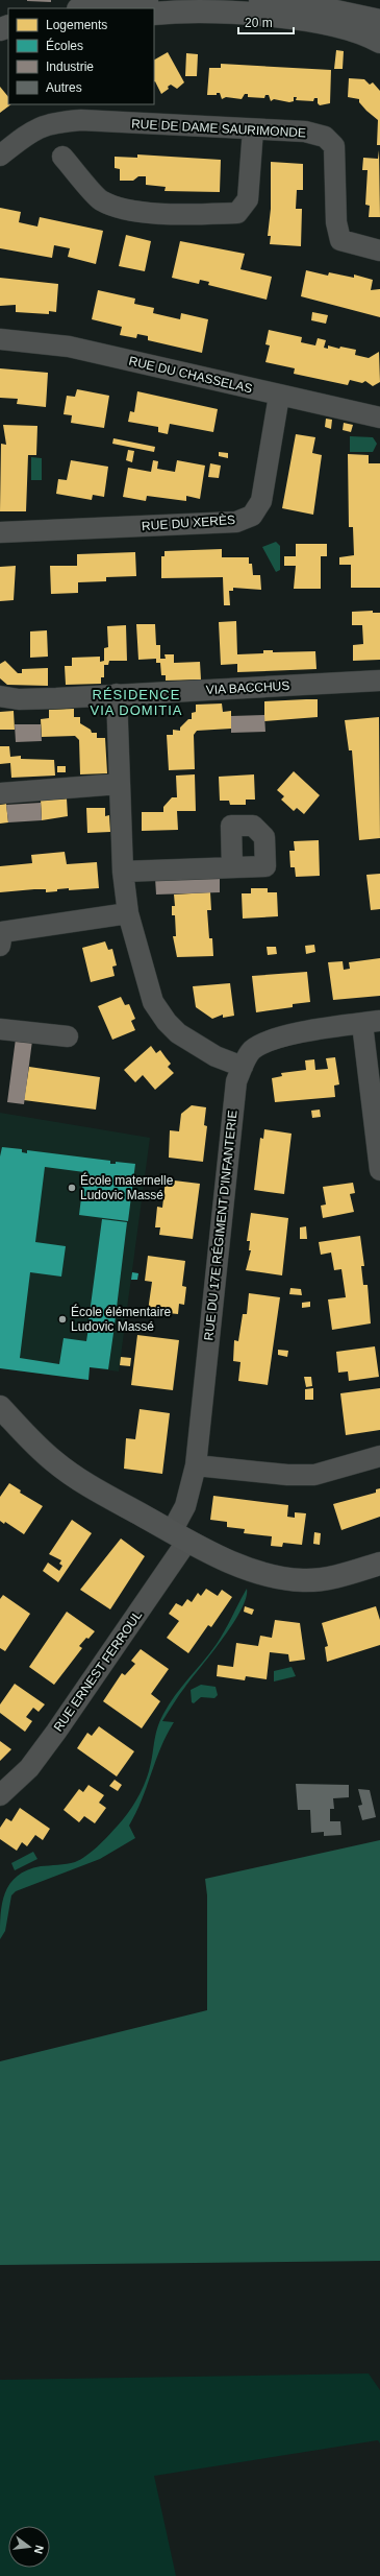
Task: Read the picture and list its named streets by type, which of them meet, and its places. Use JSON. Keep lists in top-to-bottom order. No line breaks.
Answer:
{"streets":{"street":["RUE DE DAME SAURIMONDE","RUE DU CHASSELAS","RUE DU XERÈS","VIA BACCHUS","RUE DU 17E RÉGIMENT D'INFANTERIE","RUE ERNEST FERROUL"]},"crossings":[["RUE DU CHASSELAS","RUE DU XERÈS"],["RUE DU 17E RÉGIMENT D'INFANTERIE","RUE ERNEST FERROUL"]],"districts":["RÉSIDENCE VIA DOMITIA"],"places":["École maternelle Ludovic Massé","École élémentaire Ludovic Massé"],"legend":["Logements","Écoles","Industrie","Autres"],"scale_bar":"20 m","north":"right"}
